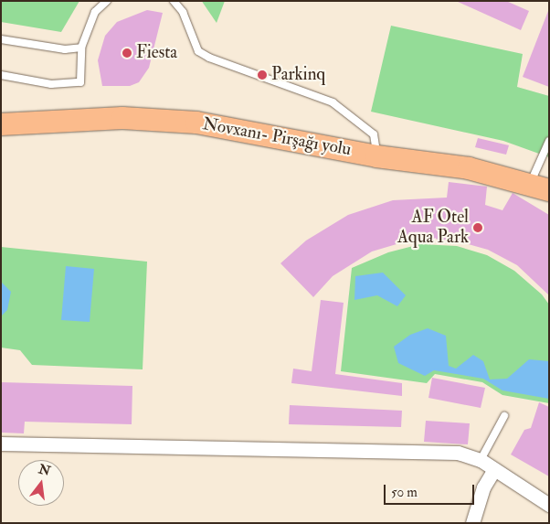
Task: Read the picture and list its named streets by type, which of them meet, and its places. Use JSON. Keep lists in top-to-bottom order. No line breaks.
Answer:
{"streets":{"main road":["Novxanı- Pirşağı yolu"]},"places":["Fiesta","Parkinq","AF Otel Aqua Park"],"scale_bar":"50 m","north":"top"}
